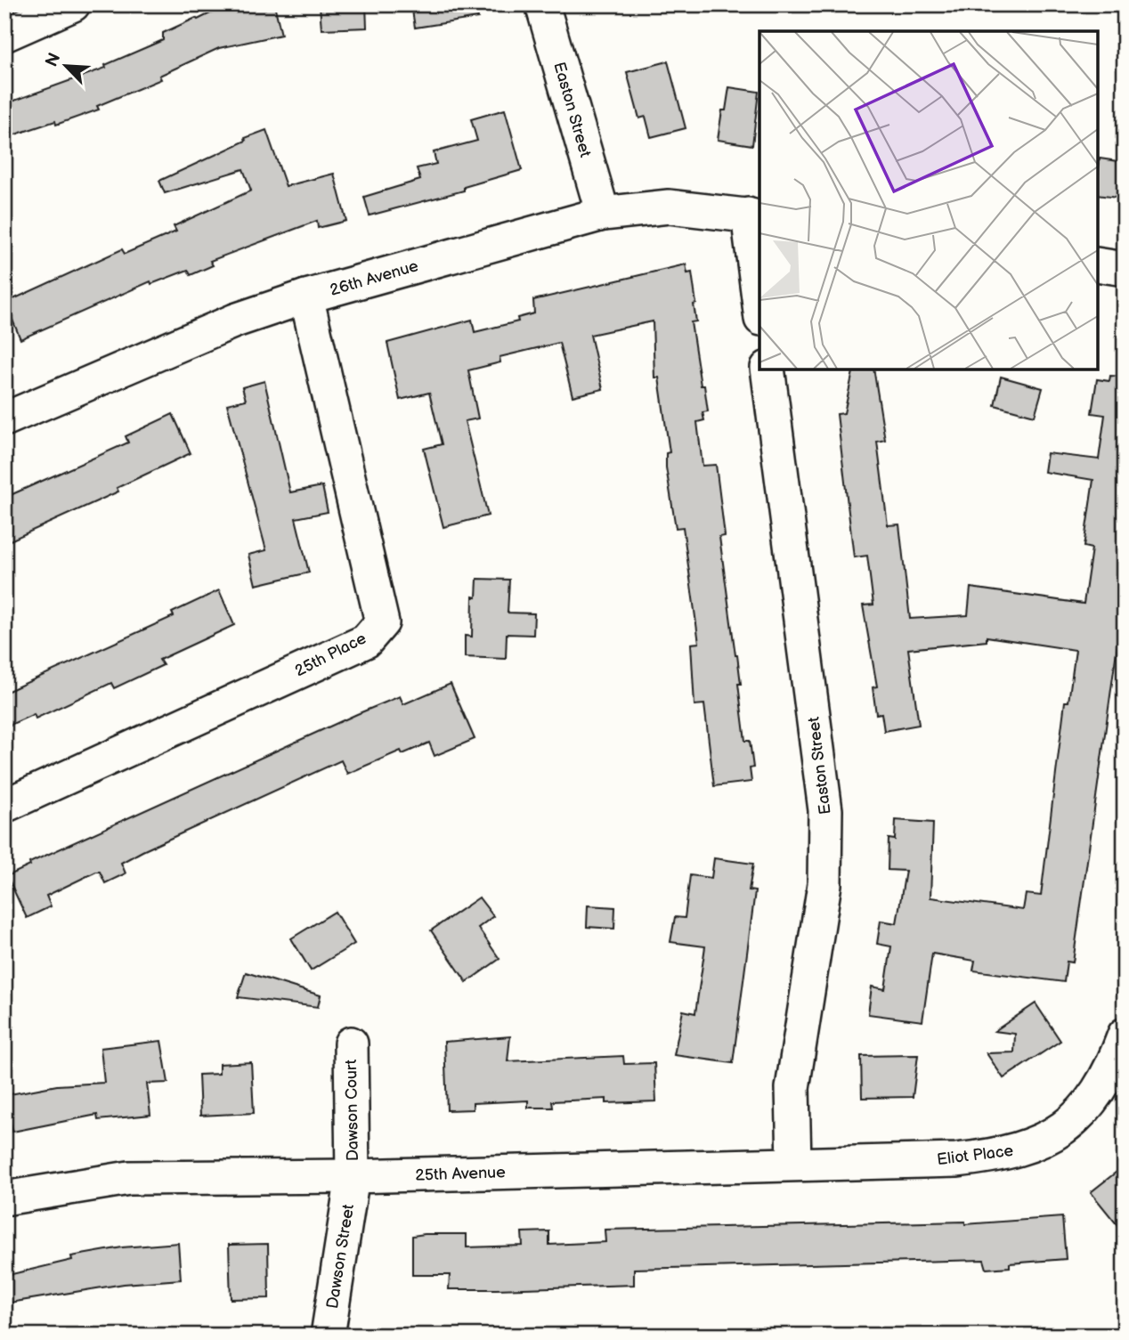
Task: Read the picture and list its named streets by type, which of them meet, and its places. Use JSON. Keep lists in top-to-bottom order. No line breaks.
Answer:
{"streets":{"street":["Easton Street","26th Avenue","25th Place","Dawson Court","Eliot Place","25th Avenue","Dawson Street"]},"crossings":[["Easton Street","26th Avenue"],["Easton Street","25th Avenue"],["26th Avenue","25th Place"],["Dawson Court","25th Avenue"],["Dawson Court","Dawson Street"],["Eliot Place","25th Avenue"],["25th Avenue","Dawson Street"]],"north":"top left"}
